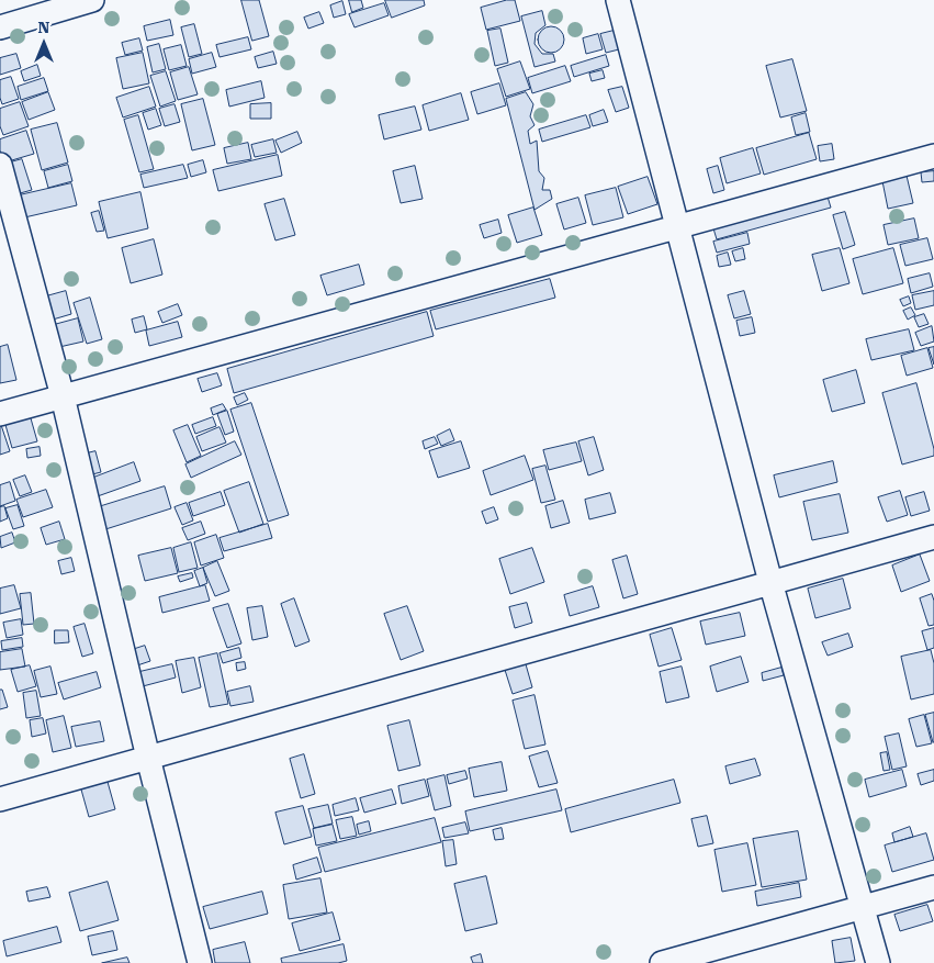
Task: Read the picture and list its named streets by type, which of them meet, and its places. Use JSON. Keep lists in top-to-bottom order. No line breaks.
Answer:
{"north":"top"}
